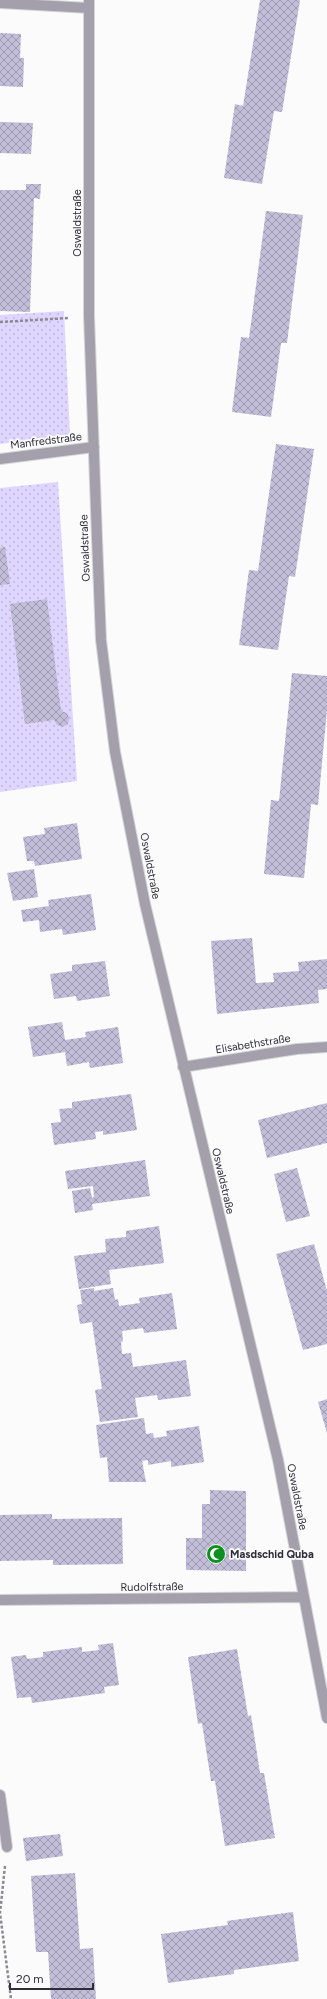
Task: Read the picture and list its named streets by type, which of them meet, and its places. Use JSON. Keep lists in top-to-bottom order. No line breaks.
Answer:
{"streets":{"street":["Oswaldstraße","Manfredstraße","Elisabethstraße","Rudolfstraße"]},"crossings":[["Oswaldstraße","Manfredstraße"],["Oswaldstraße","Elisabethstraße"],["Oswaldstraße","Rudolfstraße"]],"places":{"mosque":["Masdschid Quba"]},"scale_bar":"20 m"}
